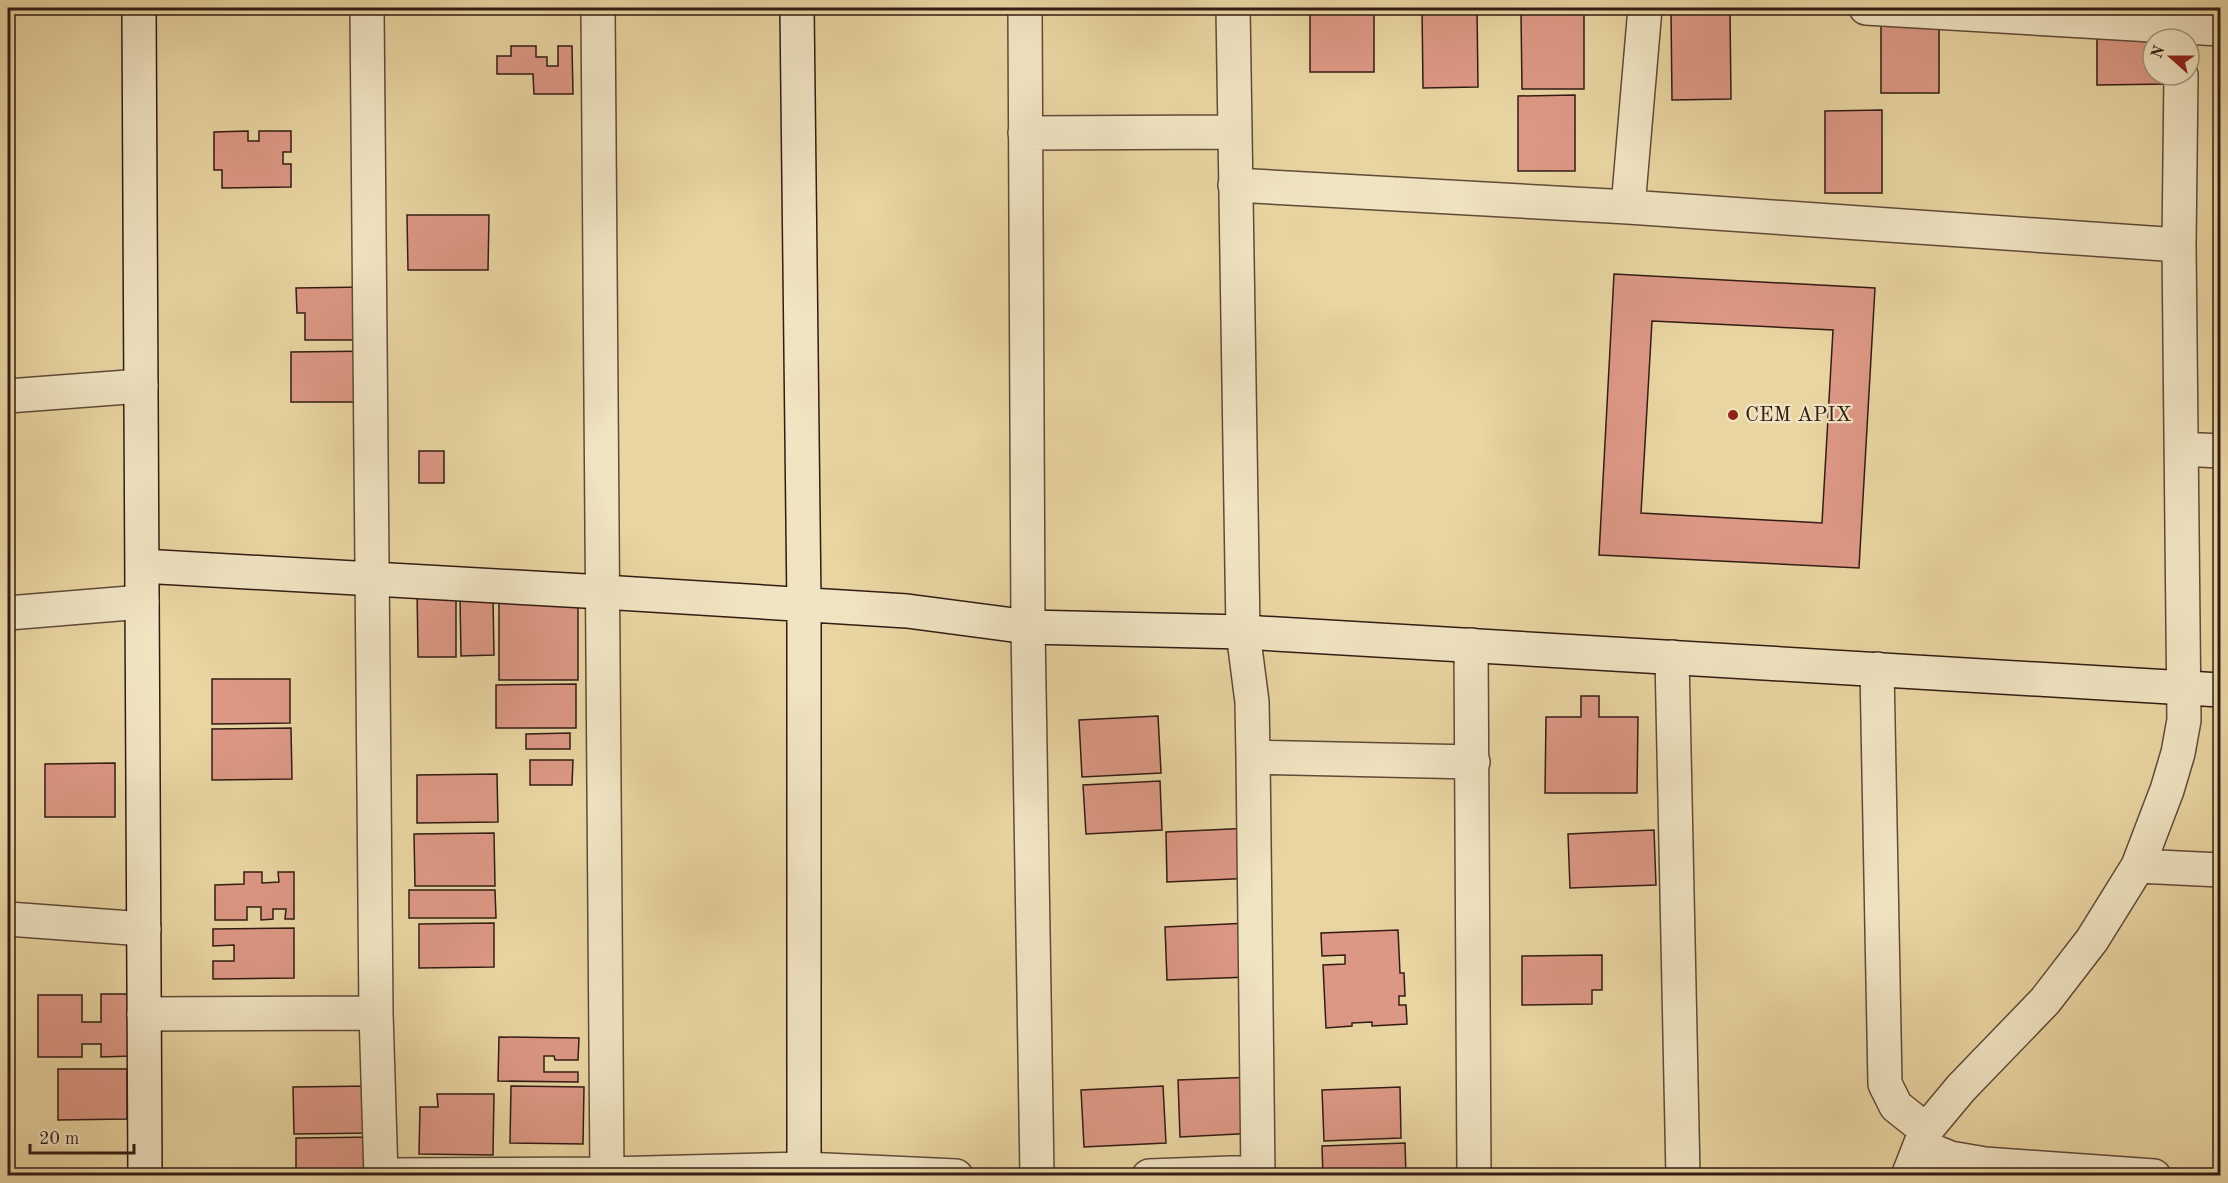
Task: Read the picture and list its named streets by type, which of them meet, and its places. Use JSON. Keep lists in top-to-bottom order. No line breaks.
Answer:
{"places":["CEM APIX"],"scale_bar":"20 m","north":"left"}
